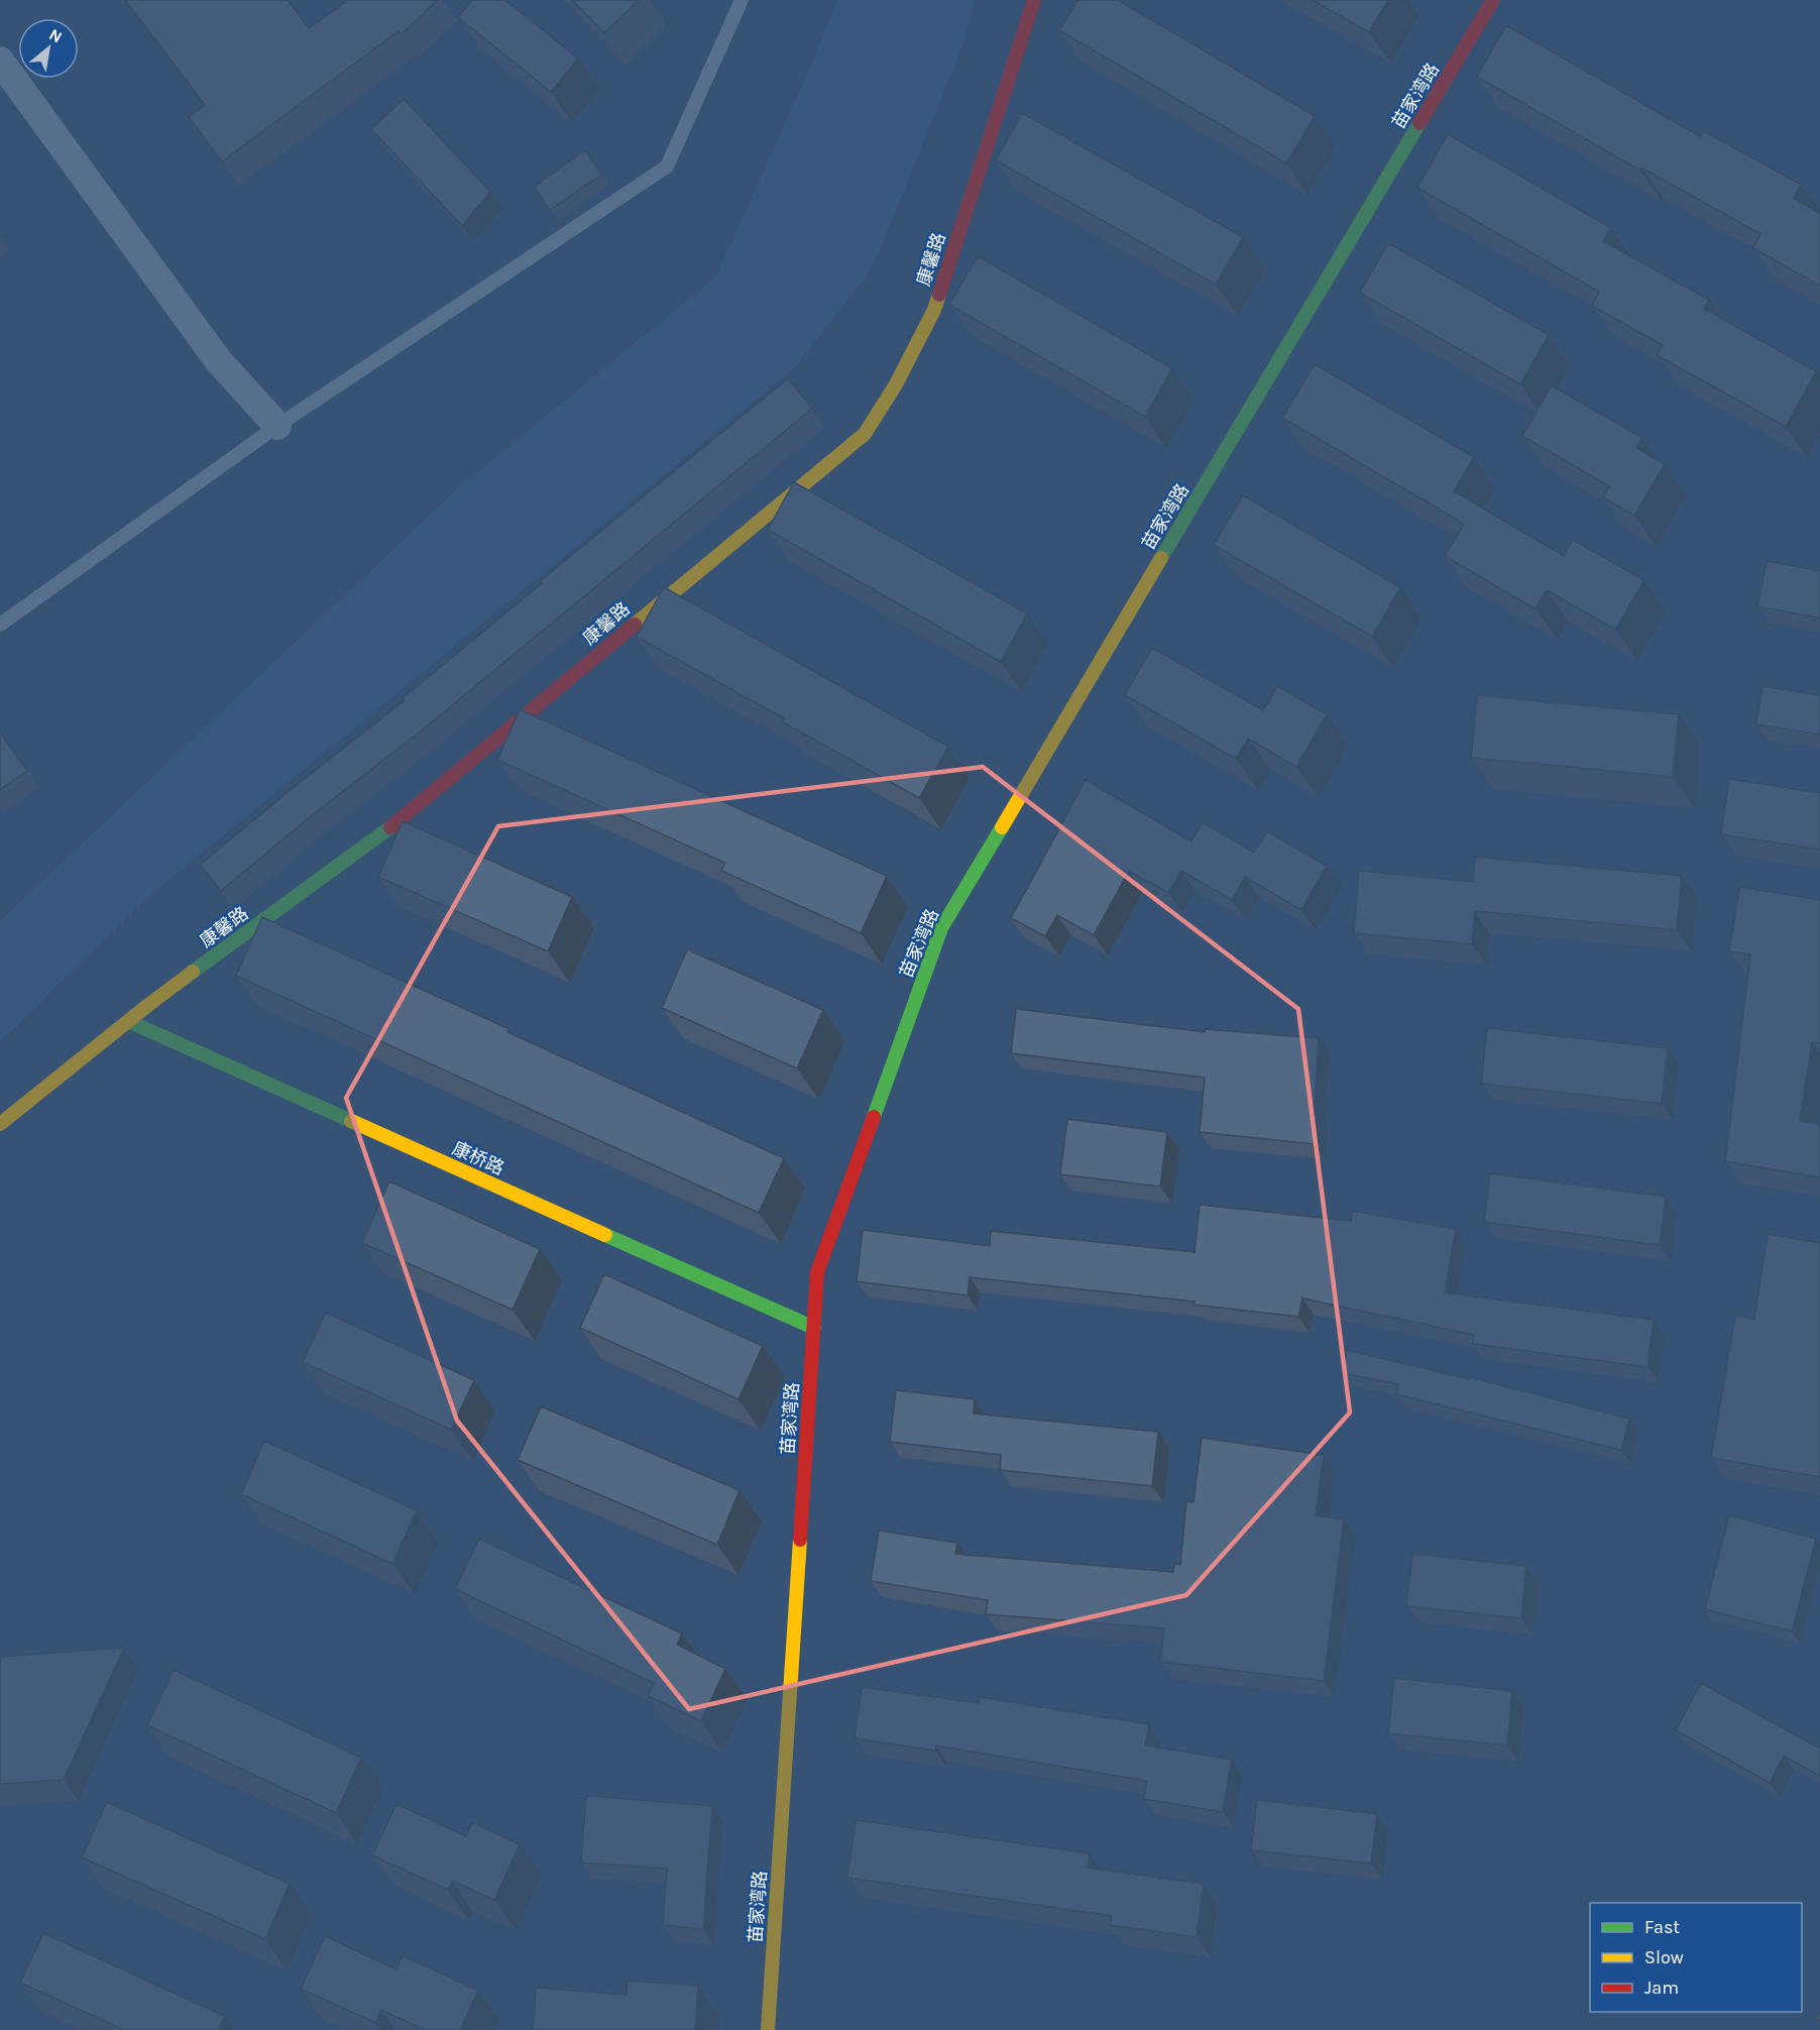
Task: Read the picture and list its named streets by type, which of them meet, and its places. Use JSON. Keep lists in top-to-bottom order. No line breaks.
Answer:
{"streets":{"street":["苗家湾路","康馨路","康桥路"]},"crossings":[["苗家湾路","康桥路"],["康馨路","康桥路"]],"legend":["Fast","Slow","Jam"],"north":"top right"}
